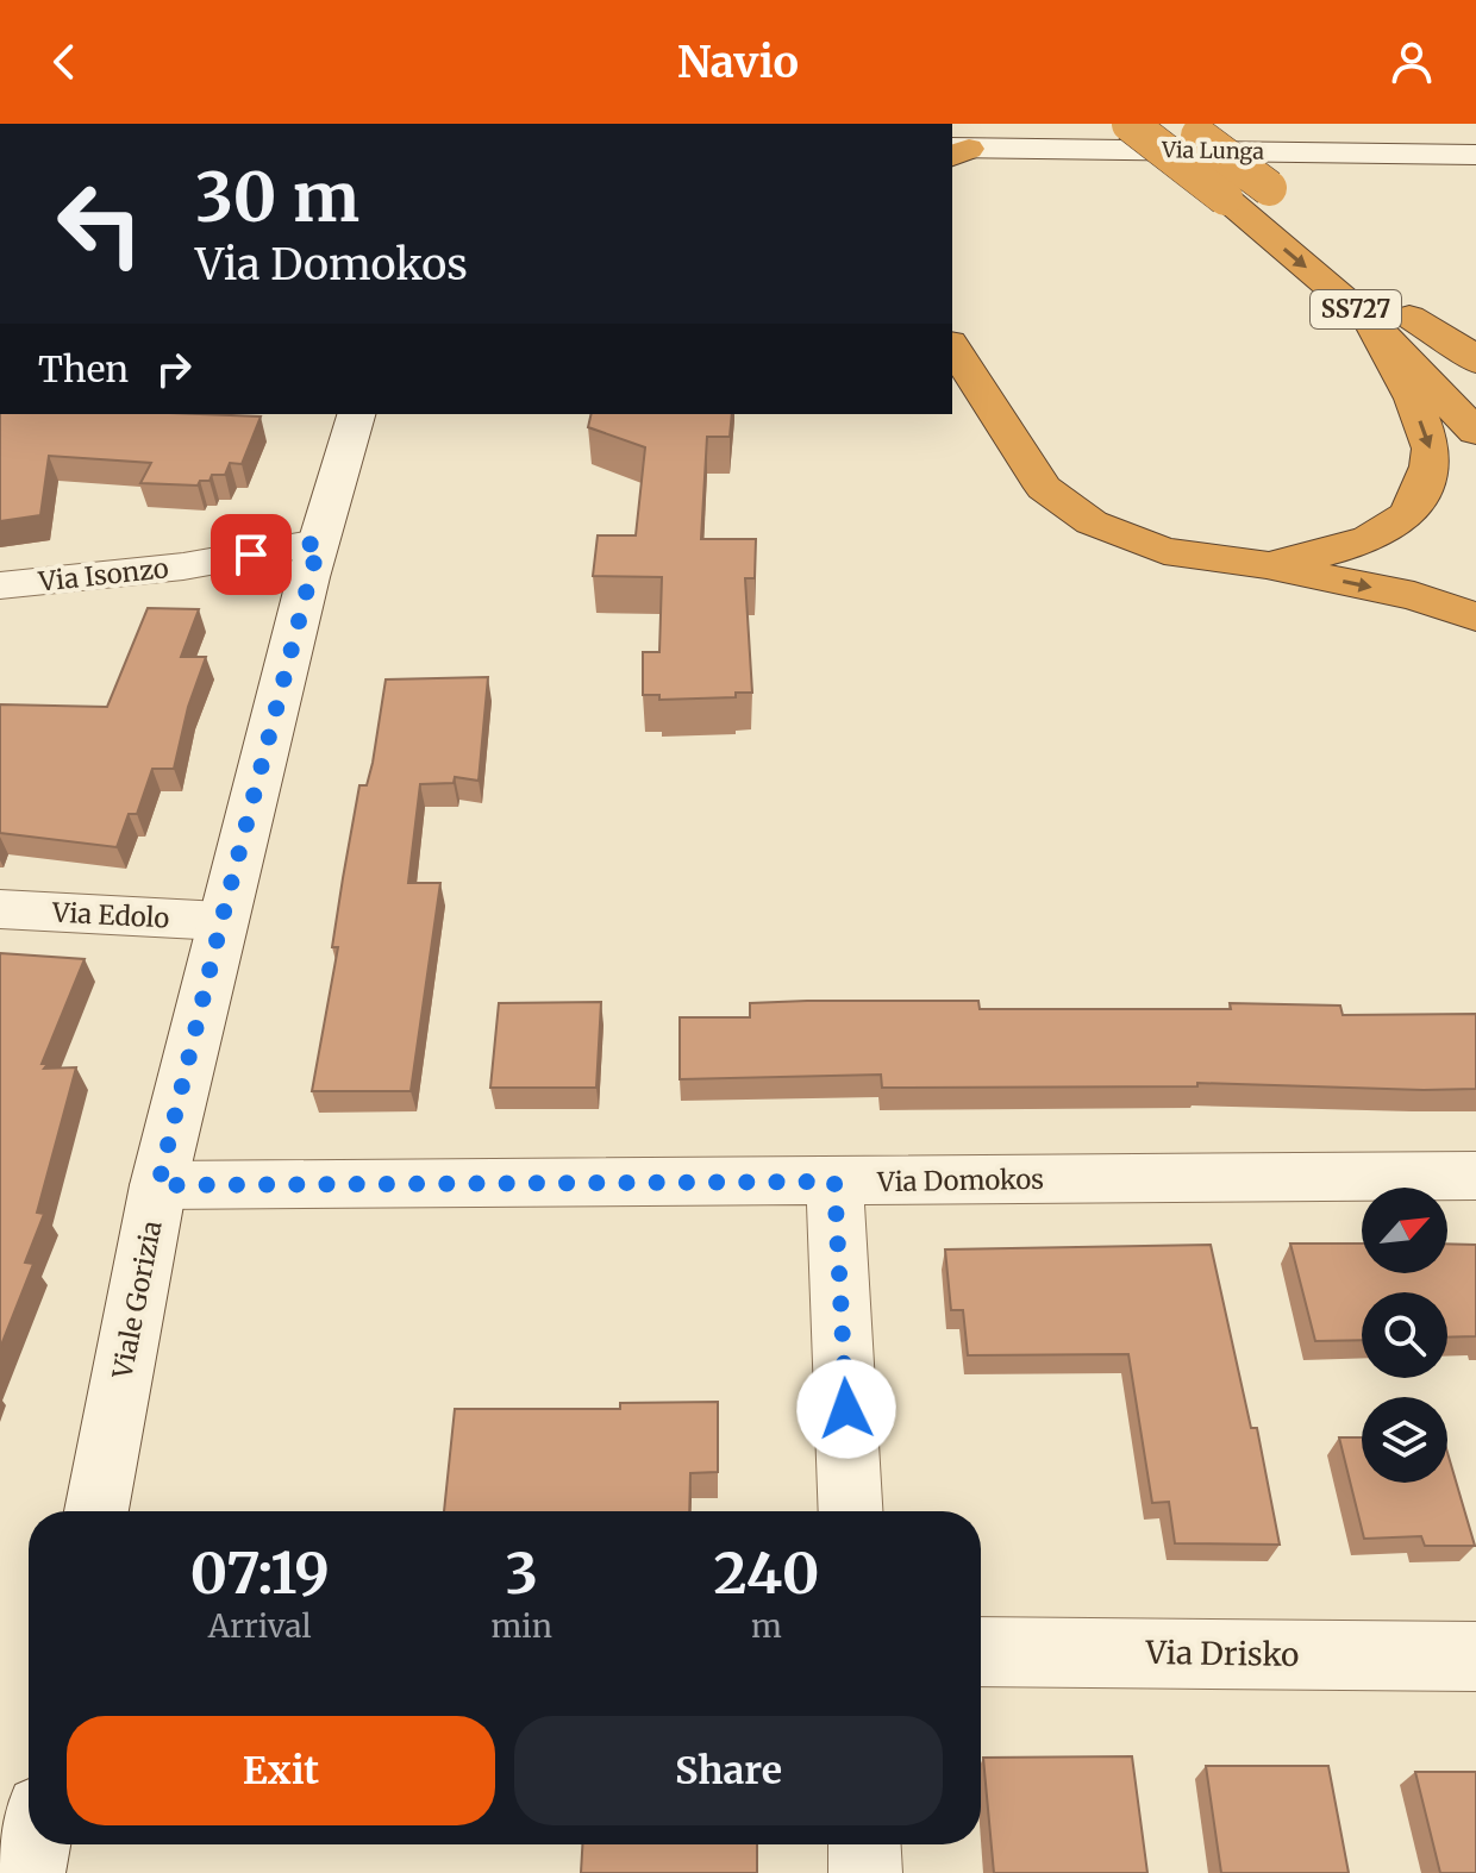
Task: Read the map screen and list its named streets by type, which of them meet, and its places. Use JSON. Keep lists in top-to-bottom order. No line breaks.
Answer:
{"streets":{"highway":["SS727"],"street":["Via Lunga","Via Isonzo","Via Edolo","Via Domokos","Viale Gorizia","Via Drisko"]},"crossings":[["Via Isonzo","Viale Gorizia"],["Via Edolo","Viale Gorizia"],["Via Domokos","Viale Gorizia"]],"north":"top right","page":{"header":"Navio","turn":["30 m","Via Domokos"],"then":"Then","eta":["07:19","Arrival","3","min","240","m"],"buttons":["Exit","Share"]}}
